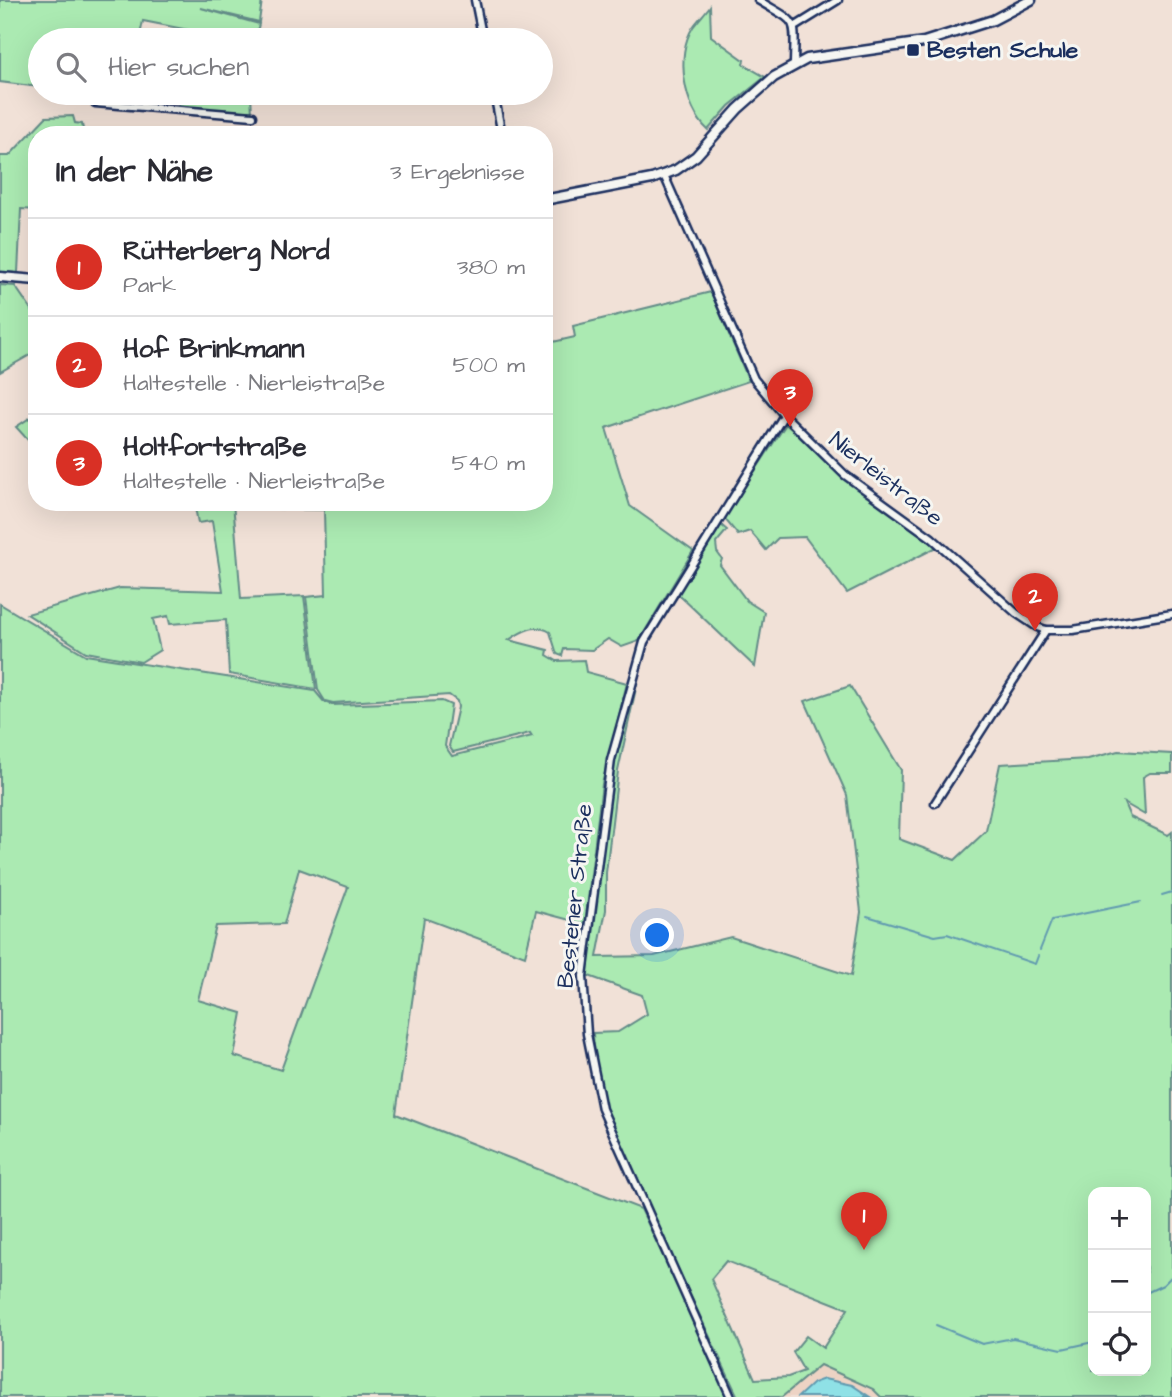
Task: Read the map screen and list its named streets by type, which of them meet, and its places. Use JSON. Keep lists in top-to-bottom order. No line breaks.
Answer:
{"streets":{"street":["Nierleistraße","Bestener Straße"]},"crossings":[["Nierleistraße","Bestener Straße"]],"places":{"transit":["Besten Schule"]},"page":{"search":"Hier suchen","heading":["In der Nähe","3 Ergebnisse"],"list":[{"mark":"1","name":"Rütterberg Nord","note":"Park","value":"380 m"},{"mark":"2","name":"Hof Brinkmann","note":"Haltestelle · Nierleistraße","value":"500 m"},{"mark":"3","name":"Holtfortstraße","note":"Haltestelle · Nierleistraße","value":"540 m"}],"pins":["3","2","1"],"map_buttons":["+","−"]}}
